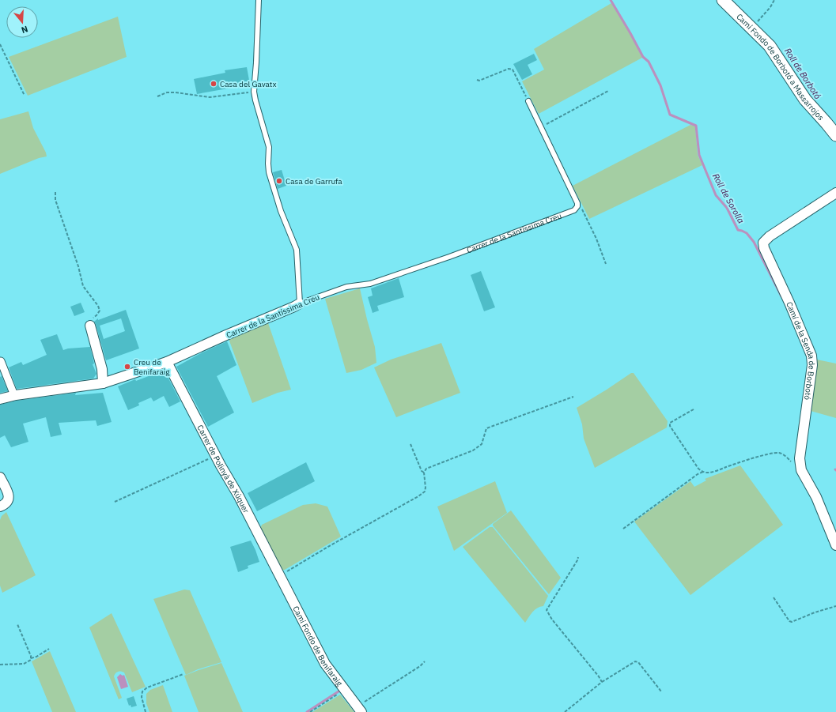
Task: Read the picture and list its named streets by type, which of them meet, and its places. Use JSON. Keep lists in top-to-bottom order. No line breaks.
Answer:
{"streets":{"street":["Camí Fondo de Borbotó a Massarrojos","Carrer de la Santíssima Creu","Camí de la Senda de Borbotó","Carrer de Polinyà de Xúquer","Camí Fondo de Benifaraig"]},"crossings":[["Carrer de la Santíssima Creu","Carrer de Polinyà de Xúquer"],["Carrer de Polinyà de Xúquer","Camí Fondo de Benifaraig"]],"water":["Roll de Borbotó","Roll de Sorolla"],"places":["Casa del Gavatx","Casa de Garrufa","Creu de Benifaraig"],"north":"bottom"}
